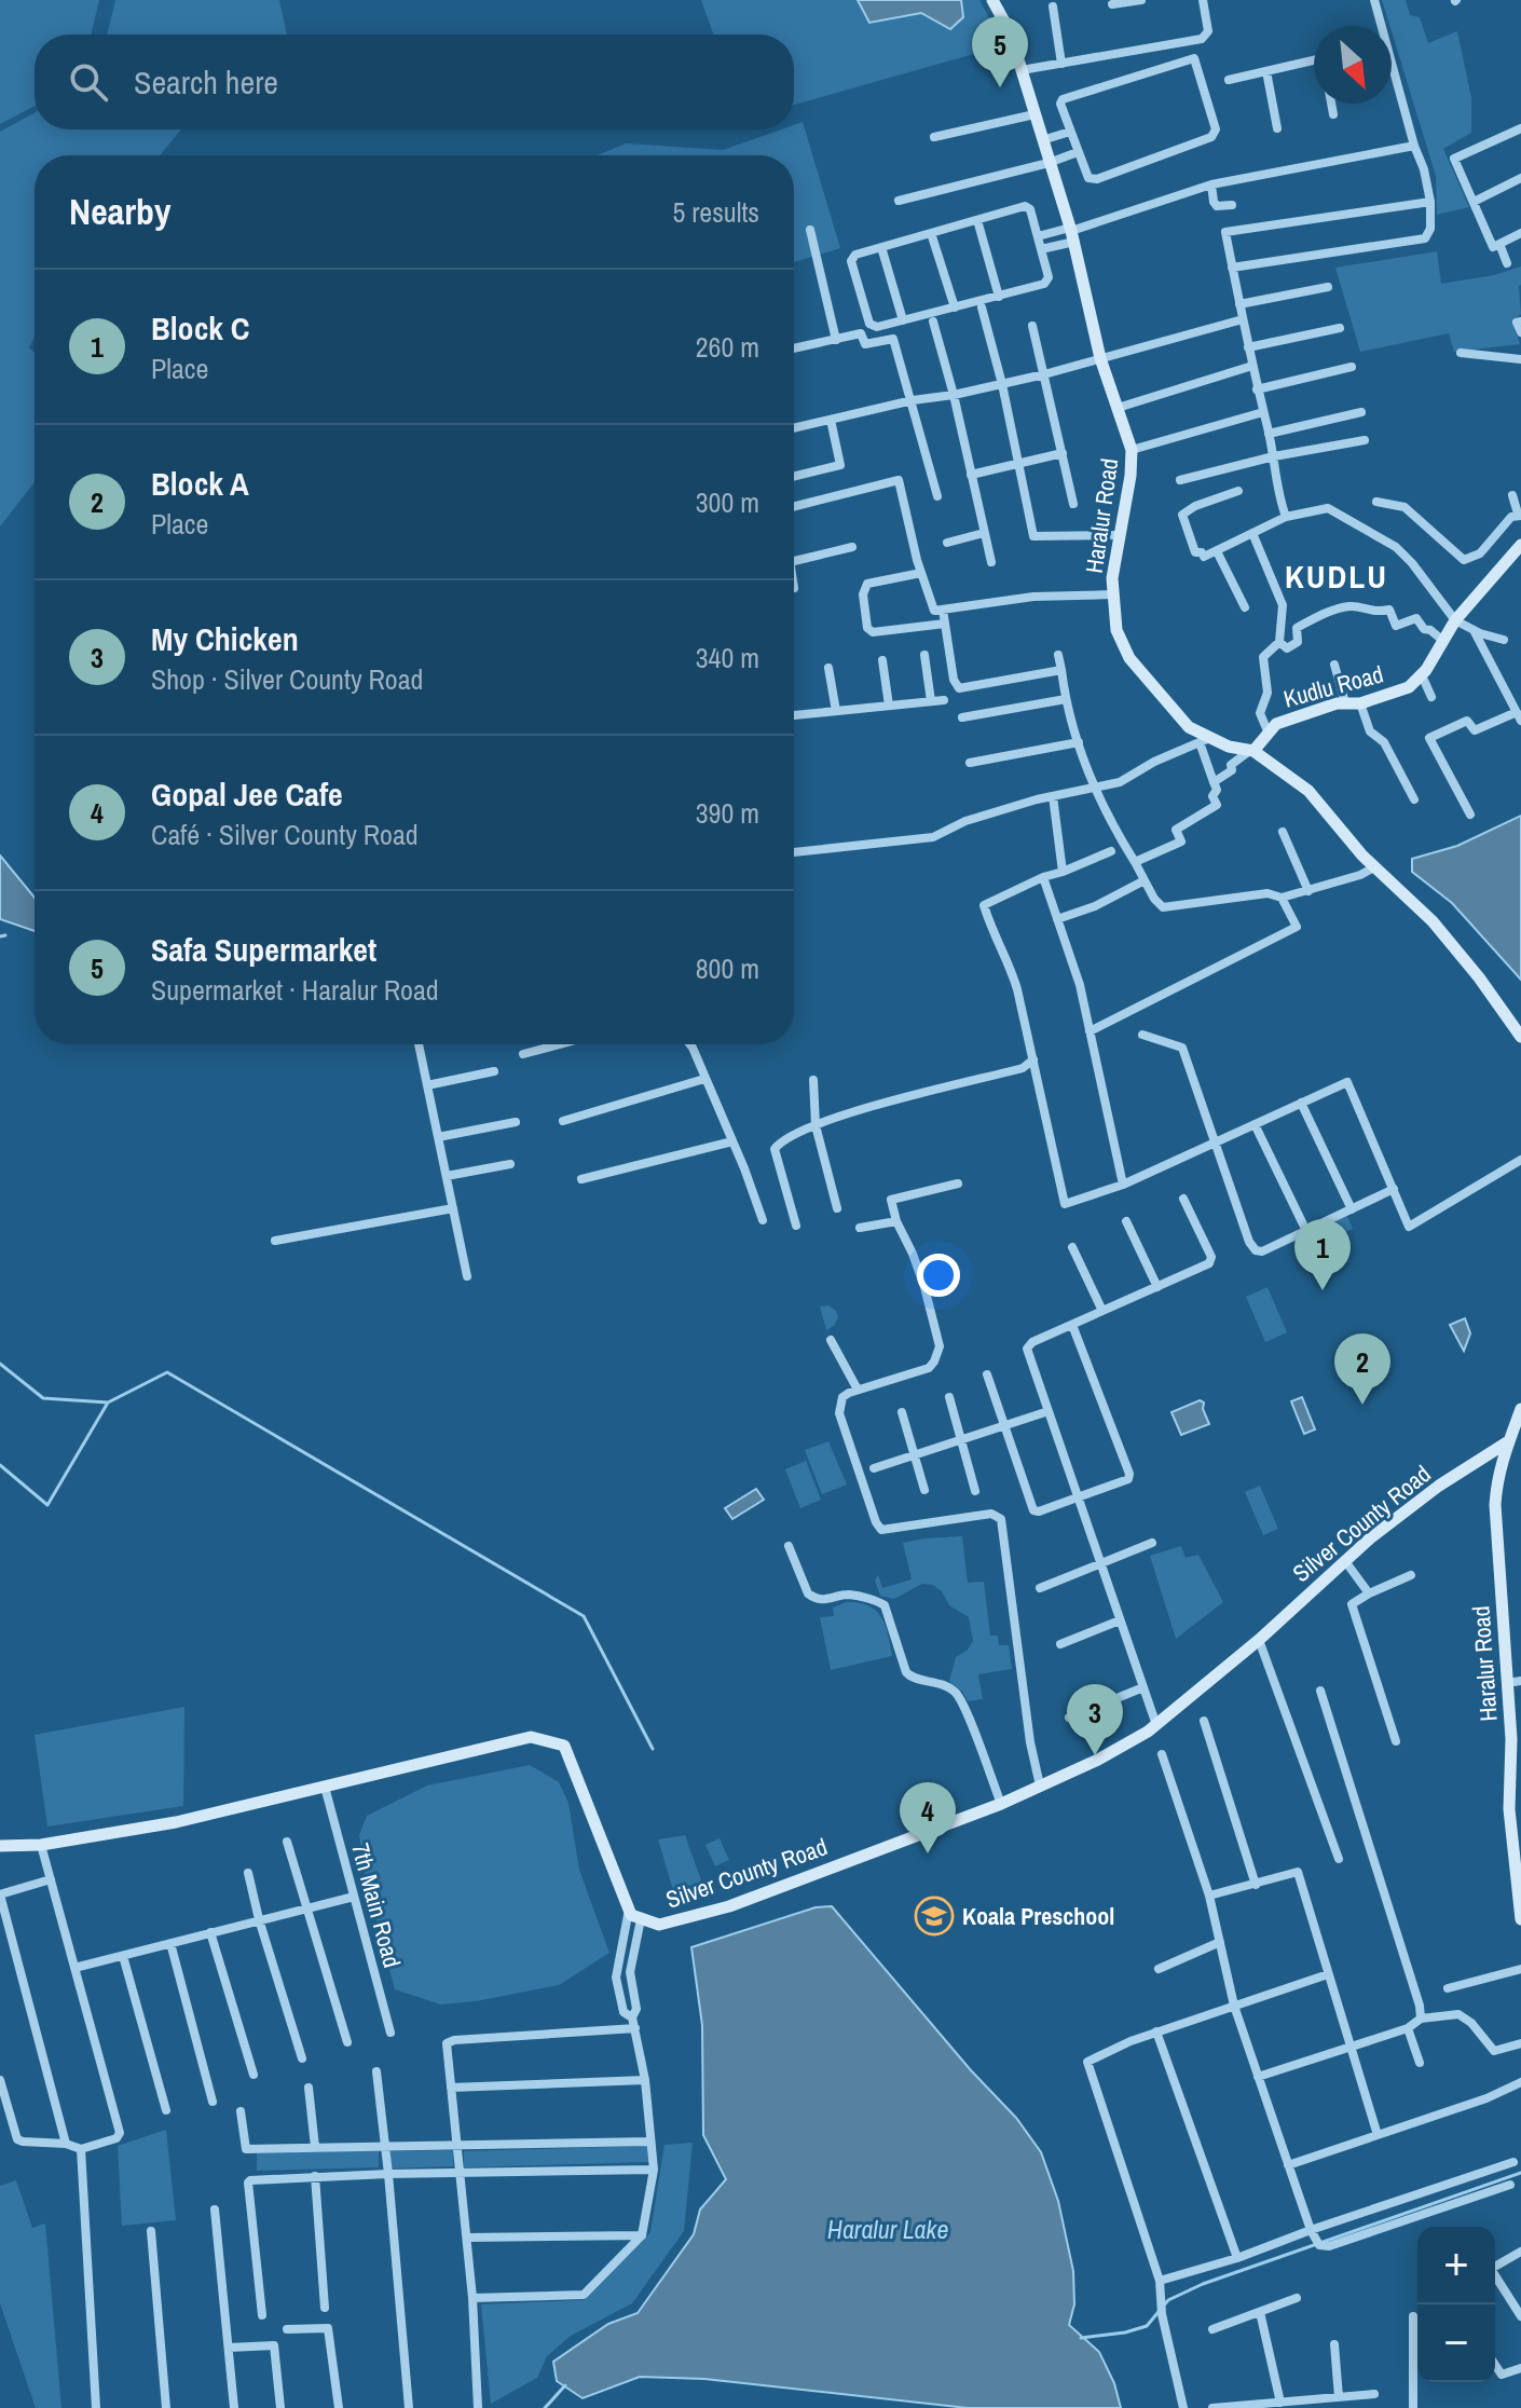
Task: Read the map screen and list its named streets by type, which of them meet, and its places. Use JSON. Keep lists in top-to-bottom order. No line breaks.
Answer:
{"streets":{"street":["Haralur Road","Kudlu Road","Silver County Road","7th Main Road"]},"crossings":[["Haralur Road","Kudlu Road"],["Haralur Road","Silver County Road"],["Silver County Road","7th Main Road"]],"districts":["KUDLU"],"water":["Haralur Lake"],"places":{"school or university":["Koala Preschool"]},"north":"bottom right","page":{"pins":["5","1","2","3","4"],"search":"Search here","heading":["Nearby","5 results"],"list":[{"mark":"1","name":"Block C","note":"Place","value":"260 m"},{"mark":"2","name":"Block A","note":"Place","value":"300 m"},{"mark":"3","name":"My Chicken","note":"Shop · Silver County Road","value":"340 m"},{"mark":"4","name":"Gopal Jee Cafe","note":"Café · Silver County Road","value":"390 m"},{"mark":"5","name":"Safa Supermarket","note":"Supermarket · Haralur Road","value":"800 m"}],"map_buttons":["+","−"]}}
